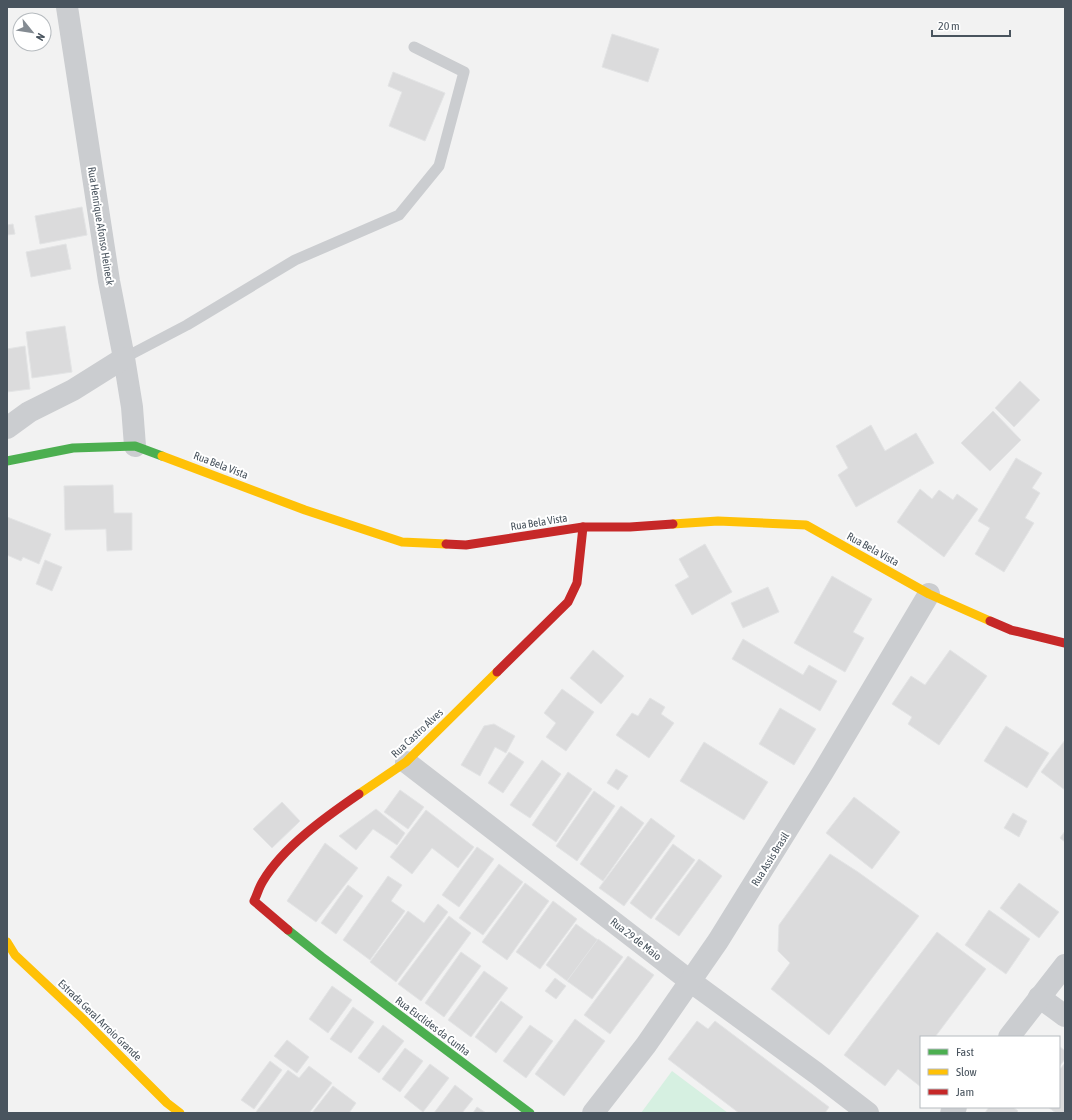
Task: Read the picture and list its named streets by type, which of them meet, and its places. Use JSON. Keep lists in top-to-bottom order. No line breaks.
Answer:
{"streets":{"street":["Rua Henrique Afonso Heineck","Rua Bela Vista","Rua Castro Alves","Rua Assis Brasil","Rua 29 de Maio","Estrada Geral Arroio Grande","Rua Euclides da Cunha"]},"crossings":[["Rua Henrique Afonso Heineck","Rua Bela Vista"],["Rua Bela Vista","Rua Castro Alves"],["Rua Bela Vista","Rua Assis Brasil"],["Rua Castro Alves","Rua 29 de Maio"],["Rua Castro Alves","Rua Euclides da Cunha"],["Rua Assis Brasil","Rua 29 de Maio"]],"legend":["Fast","Slow","Jam"],"scale_bar":"20 m","north":"bottom right"}
